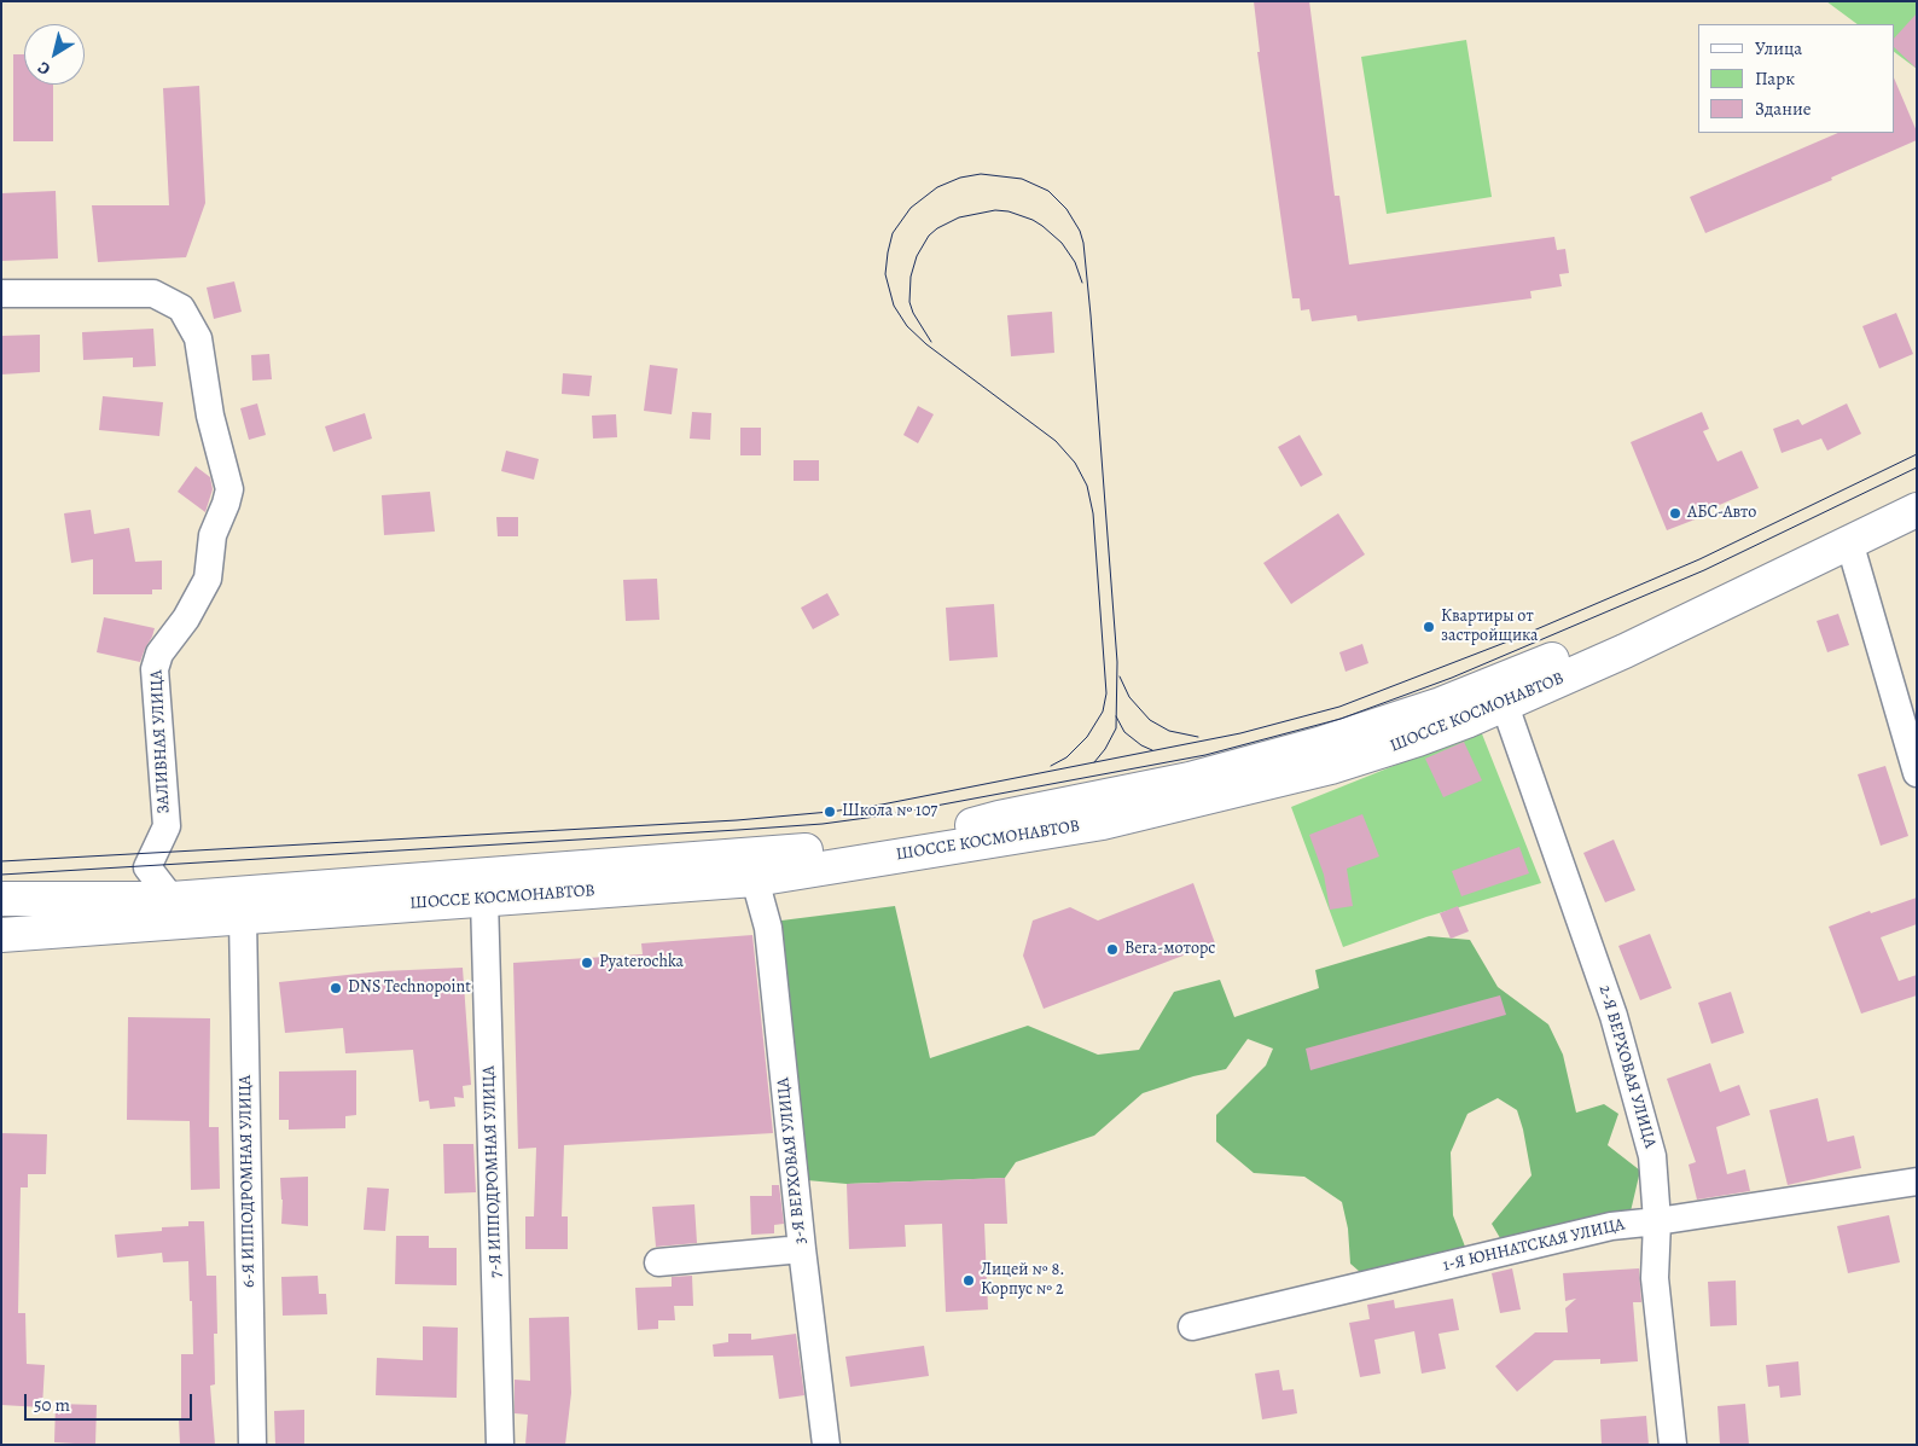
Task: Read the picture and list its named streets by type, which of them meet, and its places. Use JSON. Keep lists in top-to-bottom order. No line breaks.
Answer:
{"streets":{"main road":["ШОССЕ КОСМОНАВТОВ"],"street":["ЗАЛИВНАЯ УЛИЦА","2-Я ВЕРХОВАЯ УЛИЦА","3-Я ВЕРХОВАЯ УЛИЦА","7-Я ИППОДРОМНАЯ УЛИЦА","6-Я ИППОДРОМНАЯ УЛИЦА","1-Я ЮННАТСКАЯ УЛИЦА"]},"crossings":[["ШОССЕ КОСМОНАВТОВ","ЗАЛИВНАЯ УЛИЦА"],["ШОССЕ КОСМОНАВТОВ","2-Я ВЕРХОВАЯ УЛИЦА"],["ШОССЕ КОСМОНАВТОВ","3-Я ВЕРХОВАЯ УЛИЦА"],["ШОССЕ КОСМОНАВТОВ","7-Я ИППОДРОМНАЯ УЛИЦА"],["ШОССЕ КОСМОНАВТОВ","6-Я ИППОДРОМНАЯ УЛИЦА"],["2-Я ВЕРХОВАЯ УЛИЦА","1-Я ЮННАТСКАЯ УЛИЦА"]],"places":["АБС-Авто","Квартиры от застройщика","Школа № 107","Вега-моторс","Pyaterochka","DNS Technopoint","Лицей № 8. Корпус № 2"],"legend":["Улица","Парк","Здание"],"scale_bar":"50 m","north":"bottom left"}
